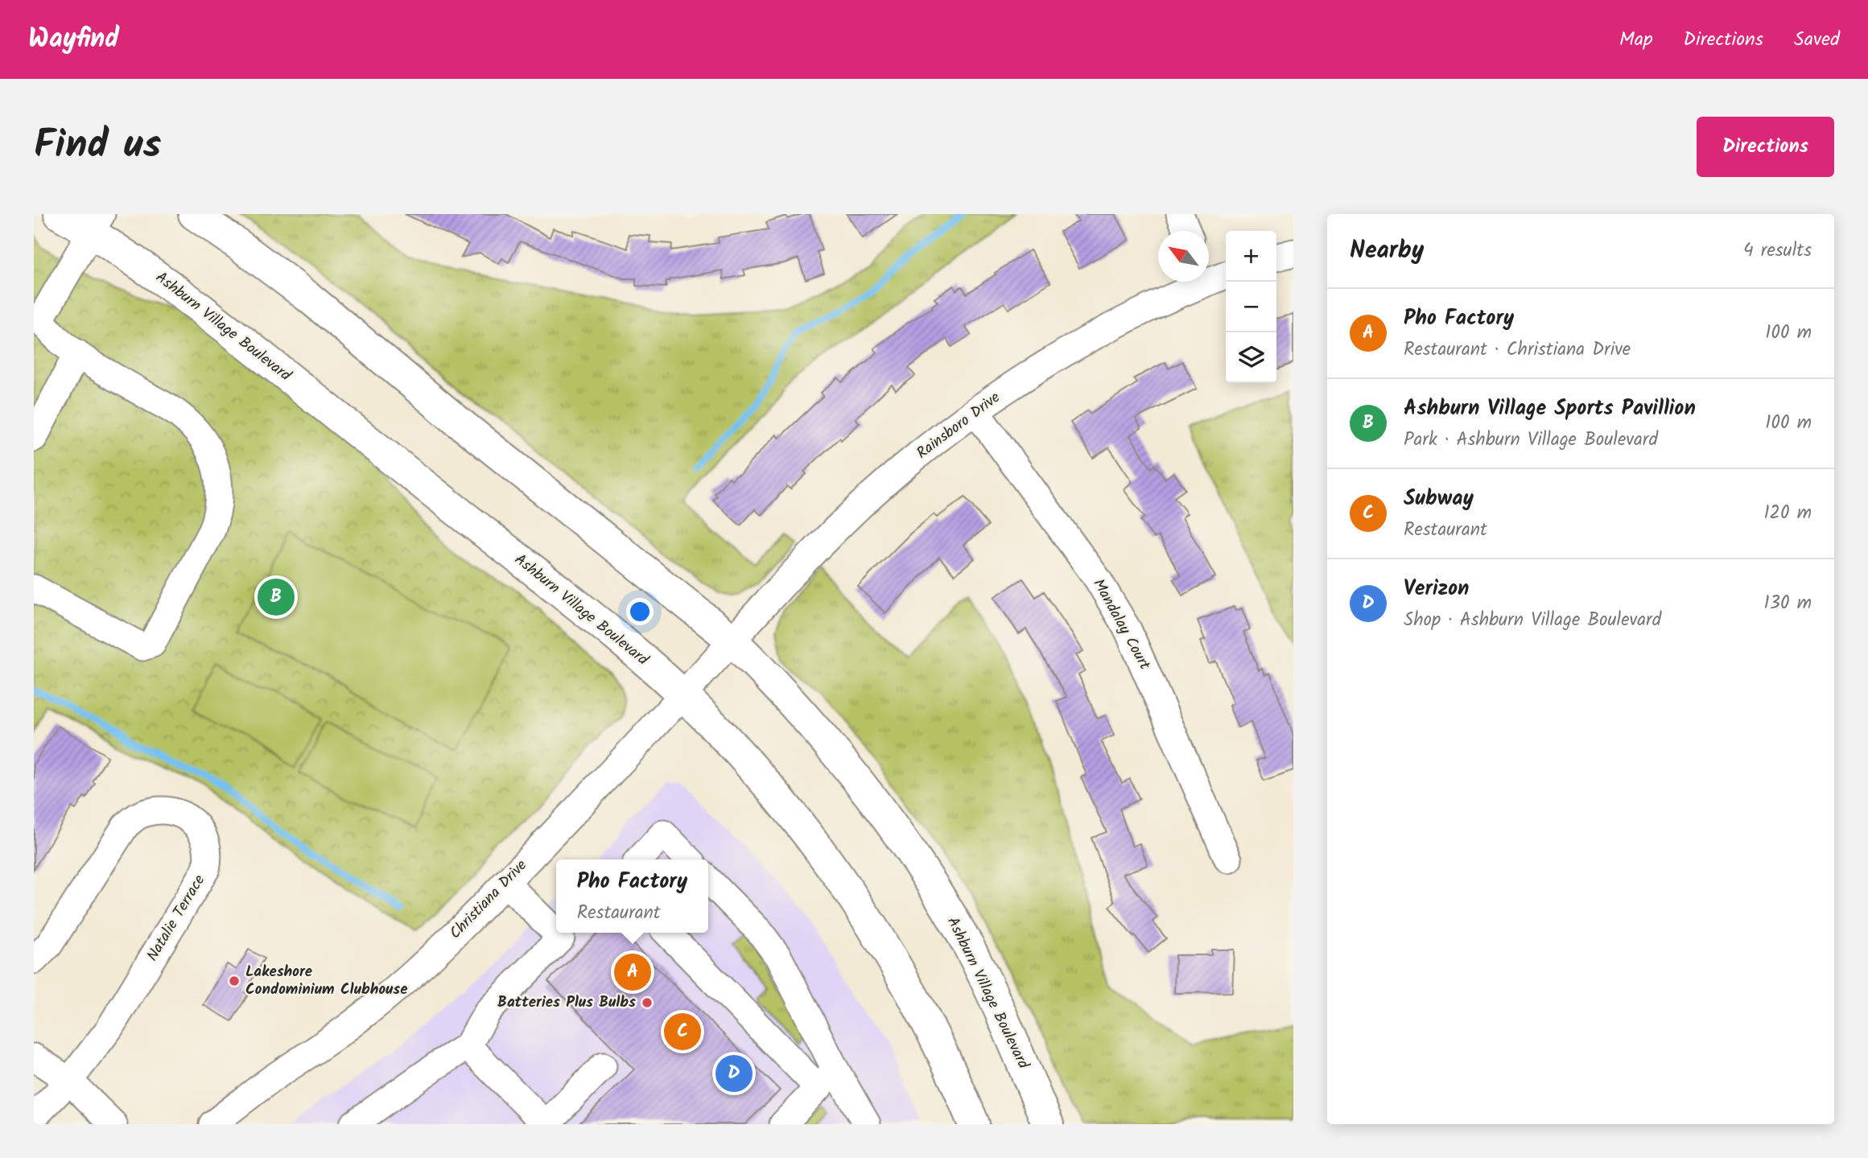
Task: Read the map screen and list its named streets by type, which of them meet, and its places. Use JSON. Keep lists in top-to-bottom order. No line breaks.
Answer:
{"streets":{"main road":["Ashburn Village Boulevard"],"street":["Rainsboro Drive","Mandalay Court","Christiana Drive","Natalie Terrace"]},"crossings":[["Ashburn Village Boulevard","Rainsboro Drive"],["Ashburn Village Boulevard","Christiana Drive"],["Rainsboro Drive","Mandalay Court"],["Rainsboro Drive","Christiana Drive"]],"places":["Lakeshore Condominium Clubhouse","Batteries Plus Bulbs"],"north":"top left","page":{"header":"Wayfind","nav":["Map","Directions","Saved"],"title":"Find us","buttons":"Directions","heading":["Nearby","4 results"],"map_buttons":["+","−"],"list":[{"mark":"A","name":"Pho Factory","note":"Restaurant · Christiana Drive","value":"100 m"},{"mark":"B","name":"Ashburn Village Sports Pavillion","note":"Park · Ashburn Village Boulevard","value":"100 m"},{"mark":"C","name":"Subway","note":"Restaurant","value":"120 m"},{"mark":"D","name":"Verizon","note":"Shop · Ashburn Village Boulevard","value":"130 m"}],"pins":["B","A","C","D"],"popup":["Pho Factory","Restaurant"]}}
